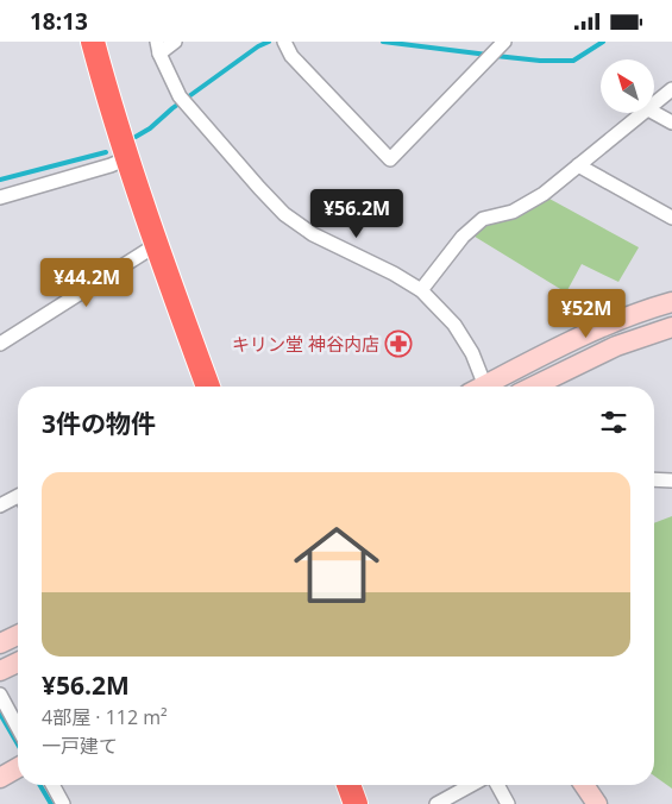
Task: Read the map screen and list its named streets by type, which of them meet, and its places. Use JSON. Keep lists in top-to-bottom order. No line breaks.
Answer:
{"places":{"pharmacy":["キリン堂 神谷内店"]},"north":"top left","page":{"status":"18:13","price":["¥56.2M","¥44.2M","¥52M"],"heading":"3件の物件","list":[{"name":"¥56.2M","note":"4部屋 · 112 m² · 一戸建て"}]}}
